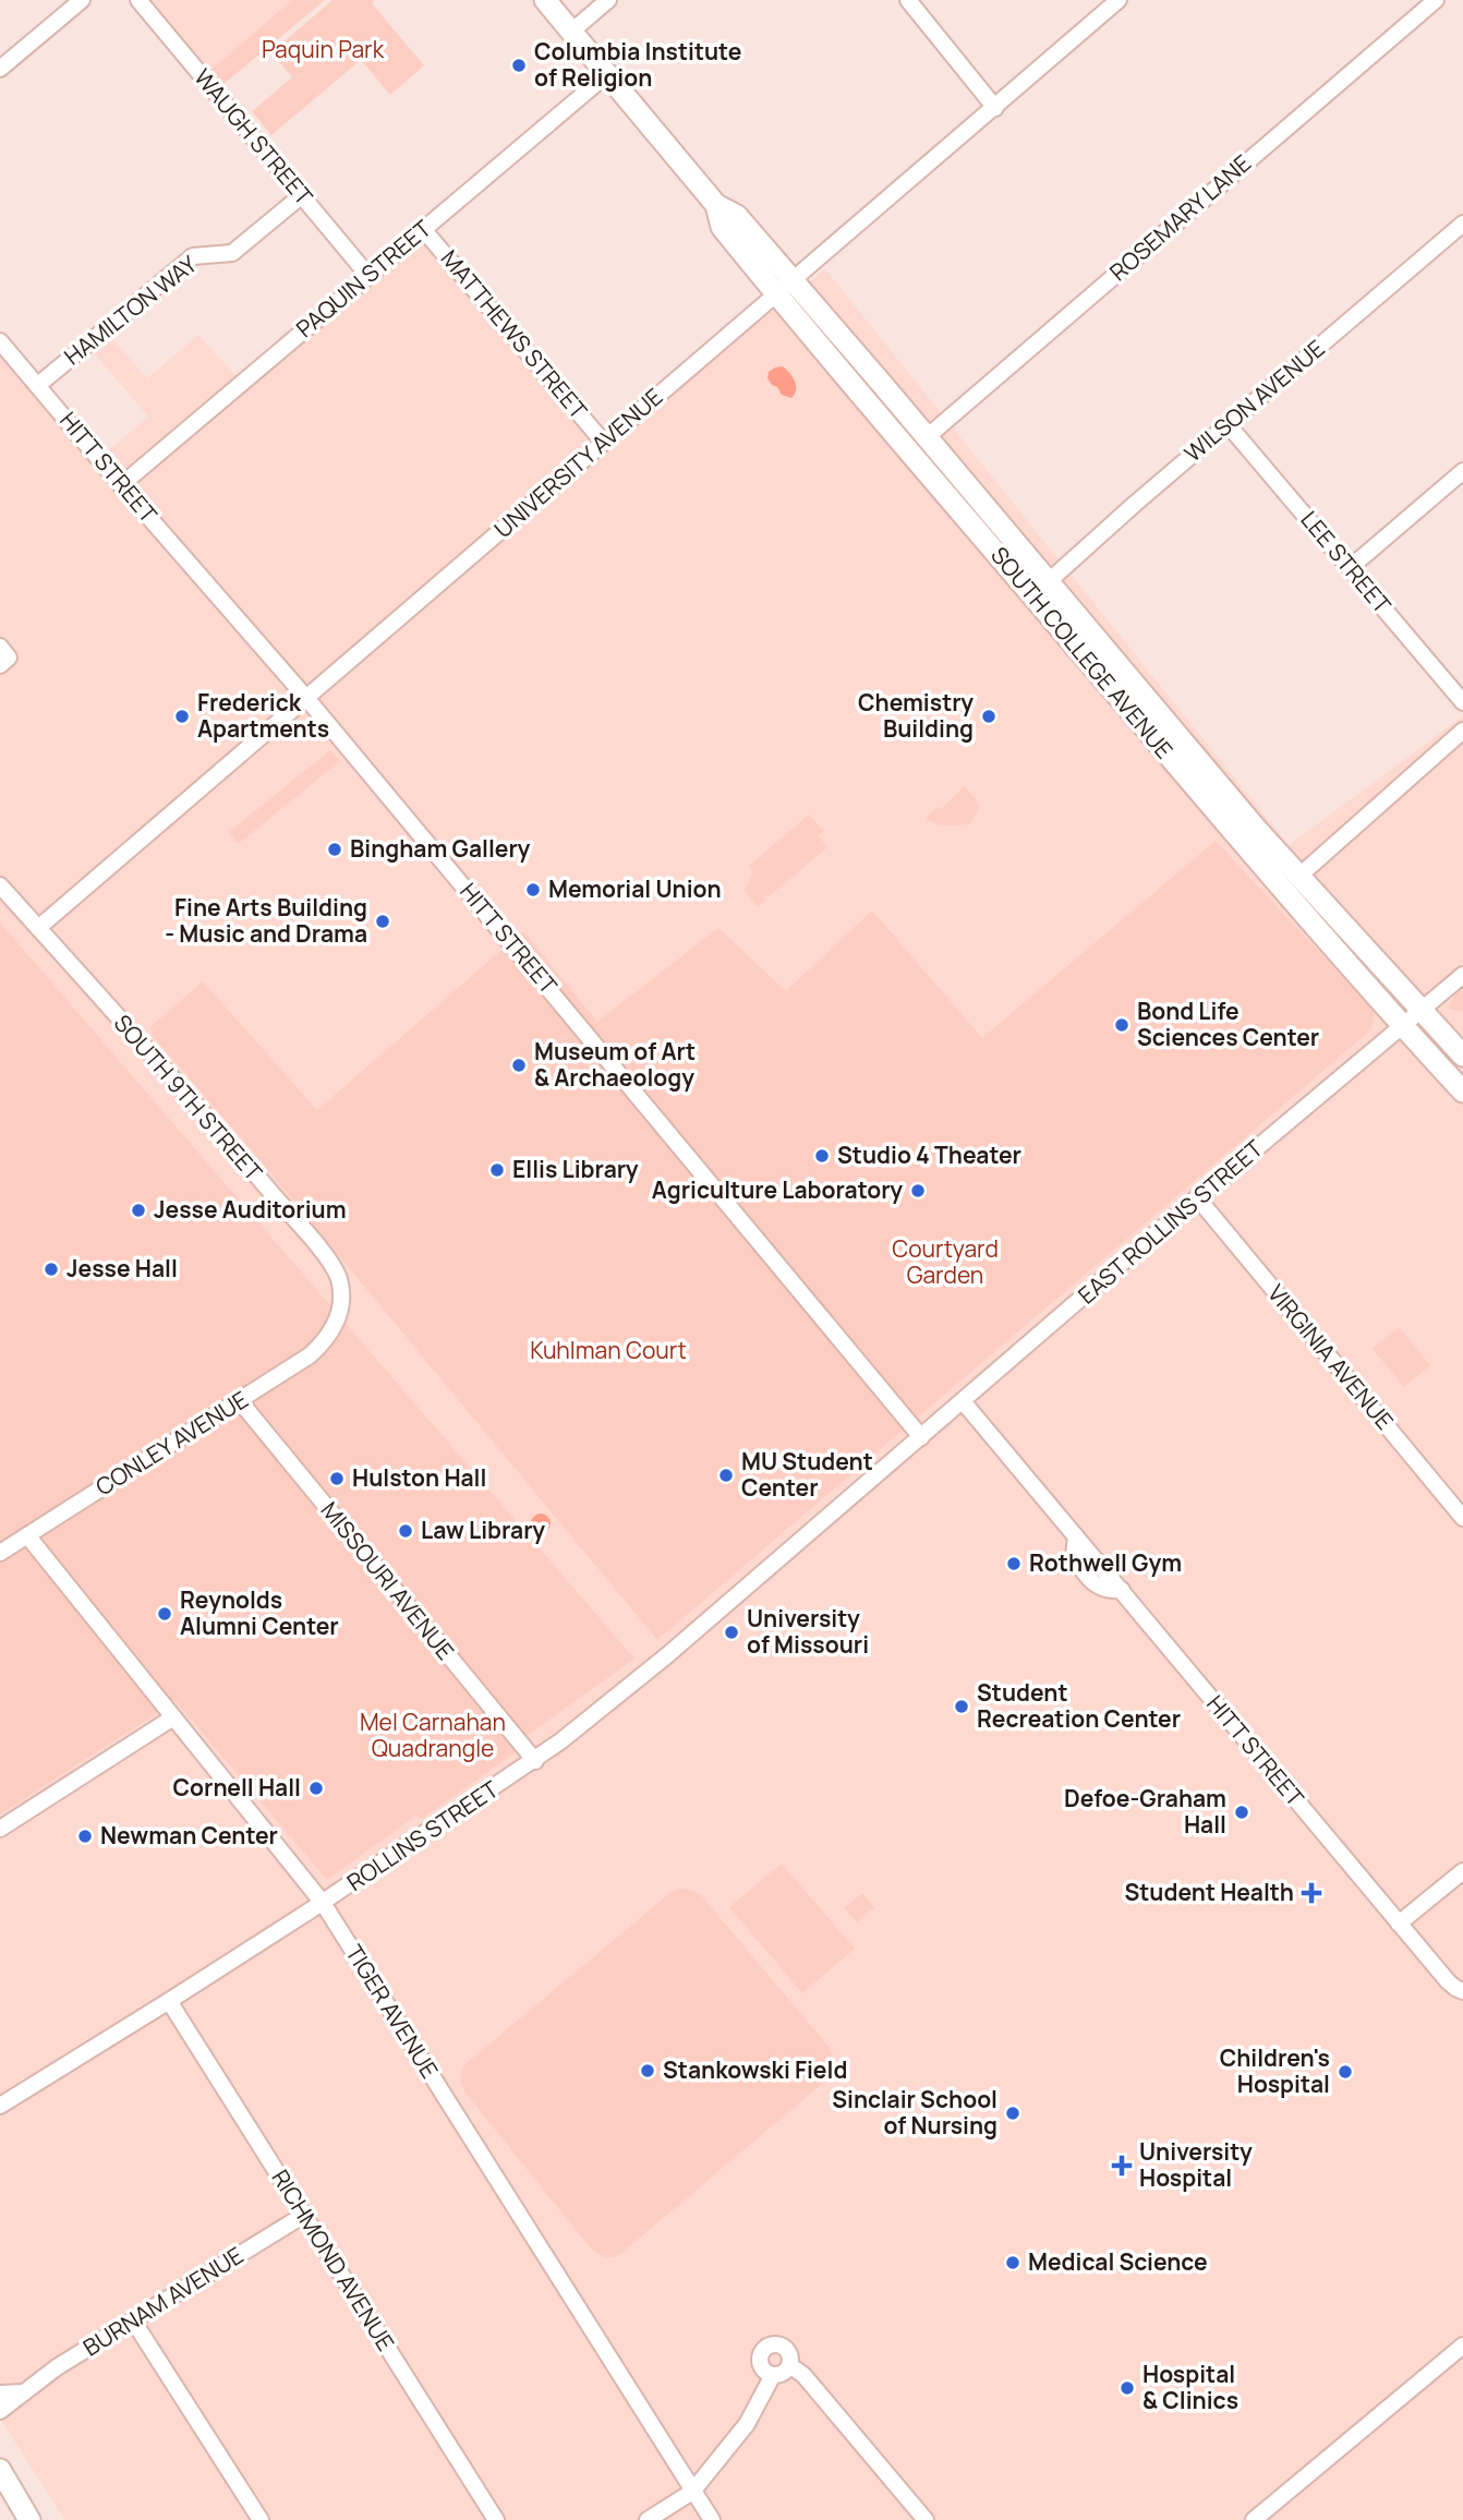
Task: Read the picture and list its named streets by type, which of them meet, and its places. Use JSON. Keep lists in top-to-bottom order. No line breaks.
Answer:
{"streets":{"main road":["SOUTH COLLEGE AVENUE"],"street":["WAUGH STREET","ROSEMARY LANE","PAQUIN STREET","HAMILTON WAY","MATTHEWS STREET","WILSON AVENUE","UNIVERSITY AVENUE","HITT STREET","LEE STREET","SOUTH 9TH STREET","EAST ROLLINS STREET","VIRGINIA AVENUE","CONLEY AVENUE","MISSOURI AVENUE","ROLLINS STREET","TIGER AVENUE","RICHMOND AVENUE","BURNAM AVENUE"]},"crossings":[["WAUGH STREET","PAQUIN STREET"],["WAUGH STREET","HAMILTON WAY"],["ROSEMARY LANE","SOUTH COLLEGE AVENUE"],["PAQUIN STREET","MATTHEWS STREET"],["PAQUIN STREET","HITT STREET"],["PAQUIN STREET","SOUTH COLLEGE AVENUE"],["HAMILTON WAY","HITT STREET"],["MATTHEWS STREET","UNIVERSITY AVENUE"],["WILSON AVENUE","LEE STREET"],["WILSON AVENUE","SOUTH COLLEGE AVENUE"],["UNIVERSITY AVENUE","HITT STREET"],["UNIVERSITY AVENUE","SOUTH COLLEGE AVENUE"],["UNIVERSITY AVENUE","SOUTH 9TH STREET"],["HITT STREET","EAST ROLLINS STREET"],["HITT STREET","ROLLINS STREET"],["SOUTH COLLEGE AVENUE","EAST ROLLINS STREET"],["SOUTH 9TH STREET","CONLEY AVENUE"],["EAST ROLLINS STREET","VIRGINIA AVENUE"],["EAST ROLLINS STREET","ROLLINS STREET"],["CONLEY AVENUE","MISSOURI AVENUE"],["CONLEY AVENUE","TIGER AVENUE"],["MISSOURI AVENUE","ROLLINS STREET"],["ROLLINS STREET","TIGER AVENUE"],["ROLLINS STREET","RICHMOND AVENUE"],["RICHMOND AVENUE","BURNAM AVENUE"]],"parks":["Paquin Park","Courtyard Garden","Kuhlman Court","Mel Carnahan Quadrangle"],"places":{"other":["Columbia Institute of Religion","Frederick Apartments","Chemistry Building","Bingham Gallery","Memorial Union","Fine Arts Building - Music and Drama","Bond Life Sciences Center","Museum of Art & Archaeology","Studio 4 Theater","Ellis Library","Agriculture Laboratory","Jesse Auditorium","Jesse Hall","MU Student Center","Hulston Hall","Law Library","Rothwell Gym","Reynolds Alumni Center","University of Missouri","Student Recreation Center","Cornell Hall","Defoe-Graham Hall","Newman Center","Stankowski Field","Children's Hospital","Sinclair School of Nursing","Medical Science","Hospital & Clinics"],"health":["Student Health","University Hospital"]}}
